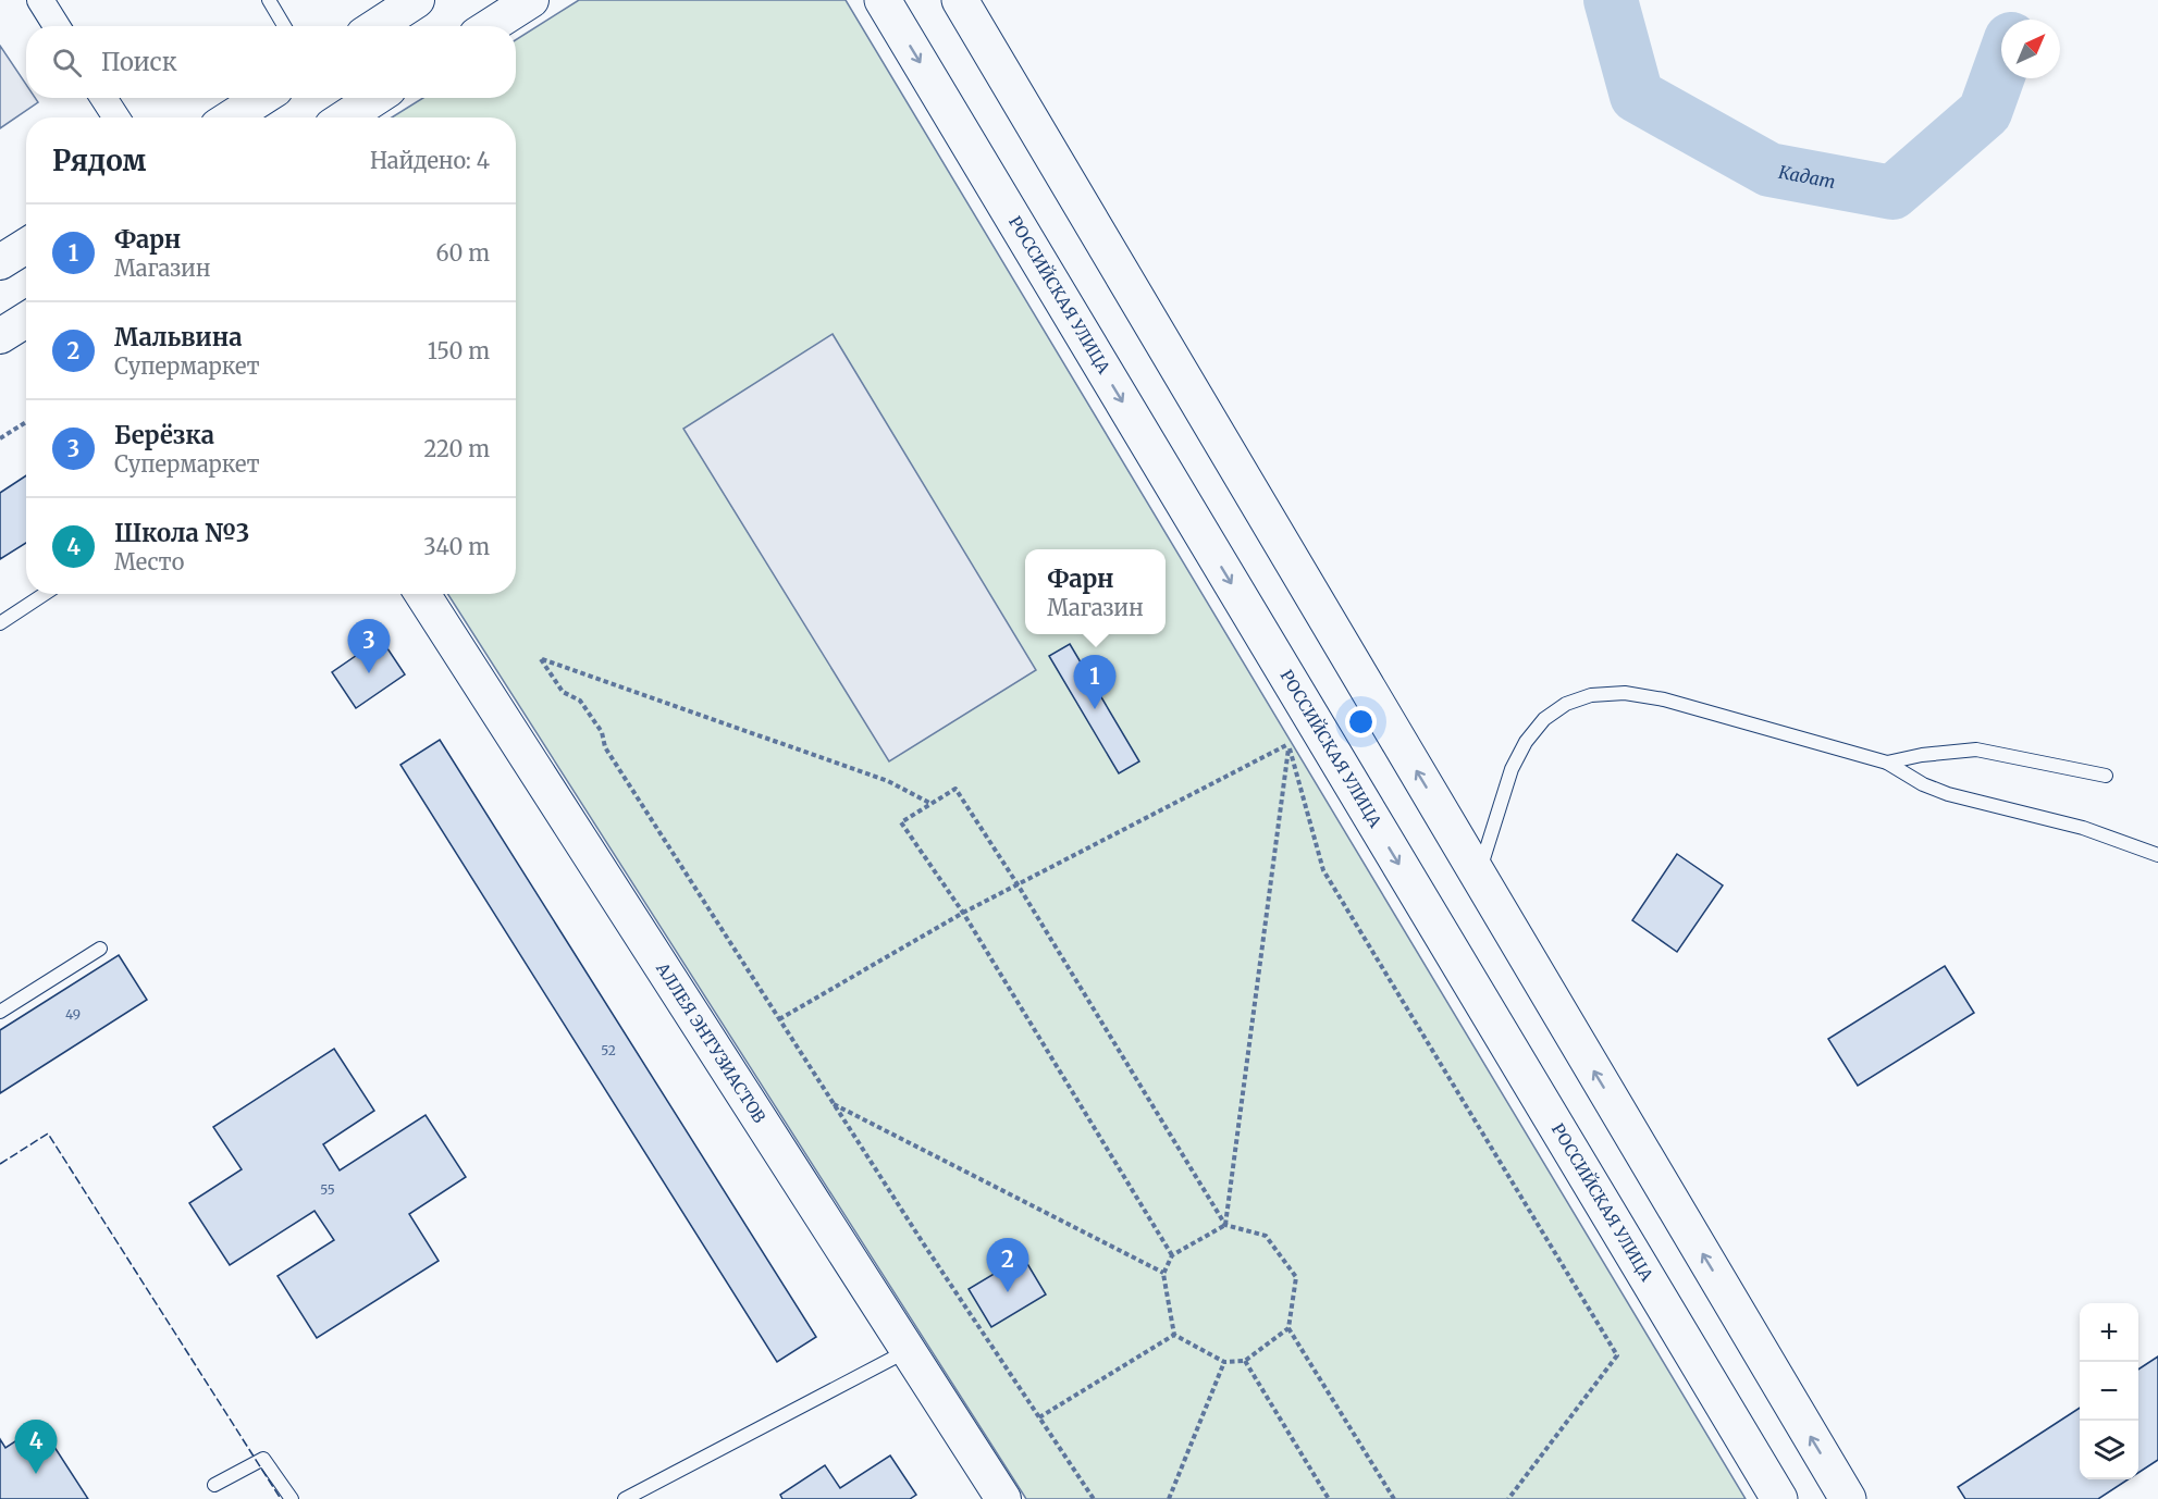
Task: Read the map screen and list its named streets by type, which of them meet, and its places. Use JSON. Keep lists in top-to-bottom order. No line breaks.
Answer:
{"streets":{"main road":["РОССИЙСКАЯ УЛИЦА"],"street":["АЛЛЕЯ ЭНТУЗИАСТОВ"]},"water":["Кадат"],"house_numbers":["49","52","55"],"north":"top right","page":{"search":"Поиск","heading":["Рядом","Найдено: 4"],"list":[{"mark":"1","name":"Фарн","note":"Магазин","value":"60 m"},{"mark":"2","name":"Мальвина","note":"Супермаркет","value":"150 m"},{"mark":"3","name":"Берёзка","note":"Супермаркет","value":"220 m"},{"mark":"4","name":"Школа №3","note":"Место","value":"340 m"}],"popup":["Фарн","Магазин"],"pins":["3","1","2","4"],"map_buttons":["+","−"]}}
